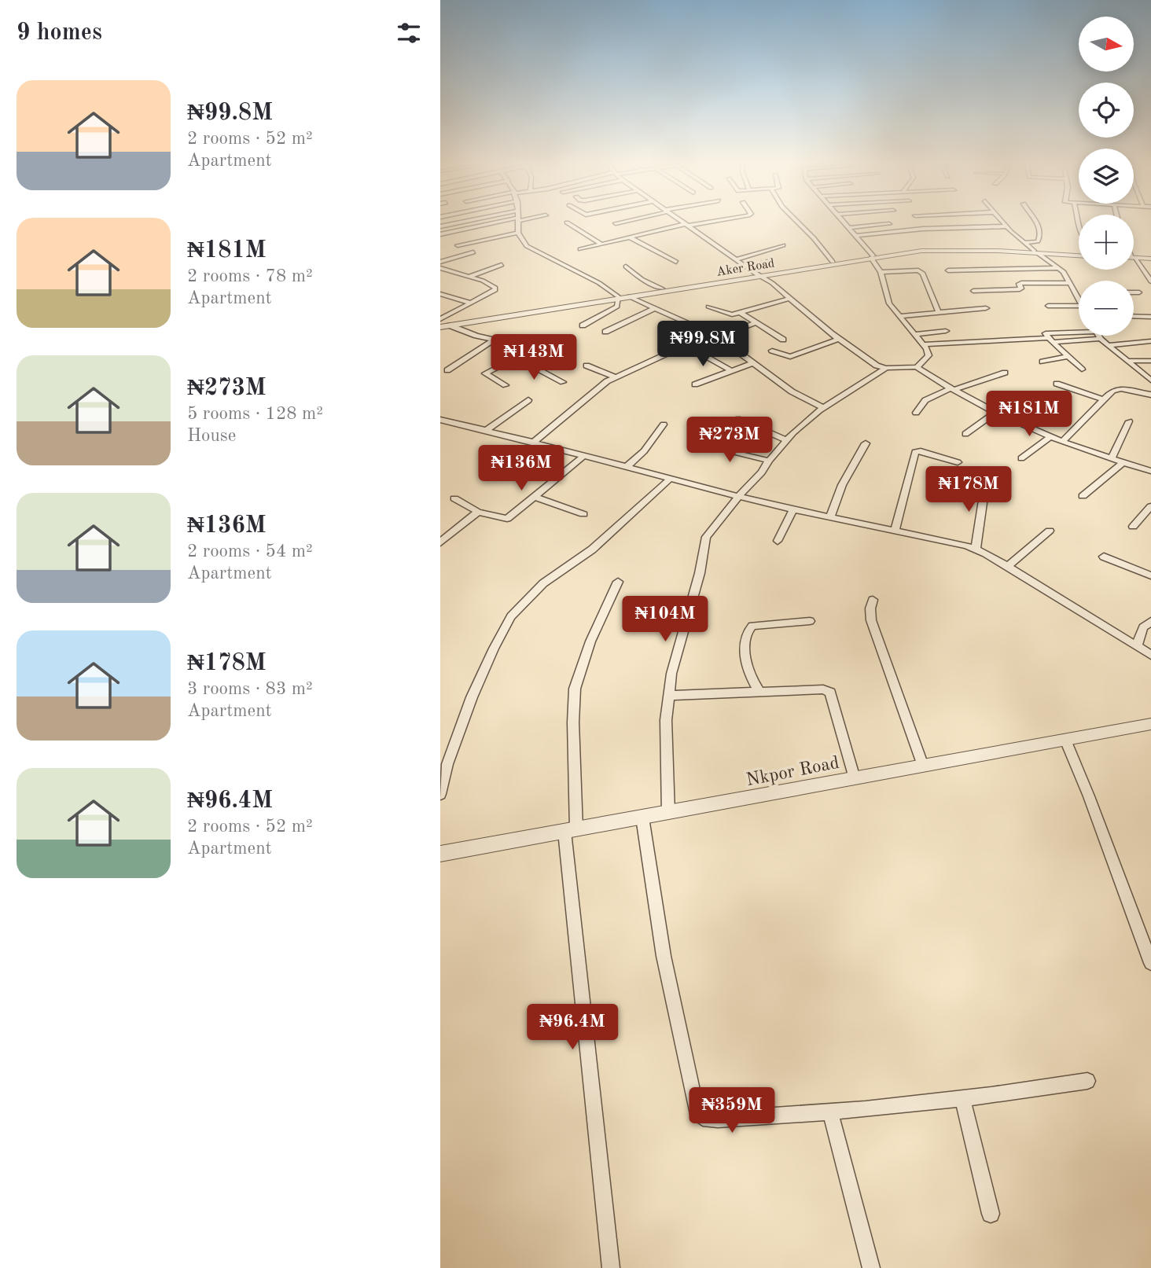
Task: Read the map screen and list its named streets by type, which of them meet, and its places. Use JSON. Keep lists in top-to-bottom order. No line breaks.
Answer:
{"streets":{"street":["Aker Road","Nkpor Road"]},"north":"right","page":{"heading":"9 homes","map_buttons":["+","−"],"list":[{"name":"₦99.8M","note":"2 rooms · 52 m² · Apartment"},{"name":"₦181M","note":"2 rooms · 78 m² · Apartment"},{"name":"₦273M","note":"5 rooms · 128 m² · House"},{"name":"₦136M","note":"2 rooms · 54 m² · Apartment"},{"name":"₦178M","note":"3 rooms · 83 m² · Apartment"},{"name":"₦96.4M","note":"2 rooms · 52 m² · Apartment"}],"price":["₦99.8M","₦143M","₦181M","₦273M","₦136M","₦178M","₦104M","₦96.4M","₦359M"]}}
